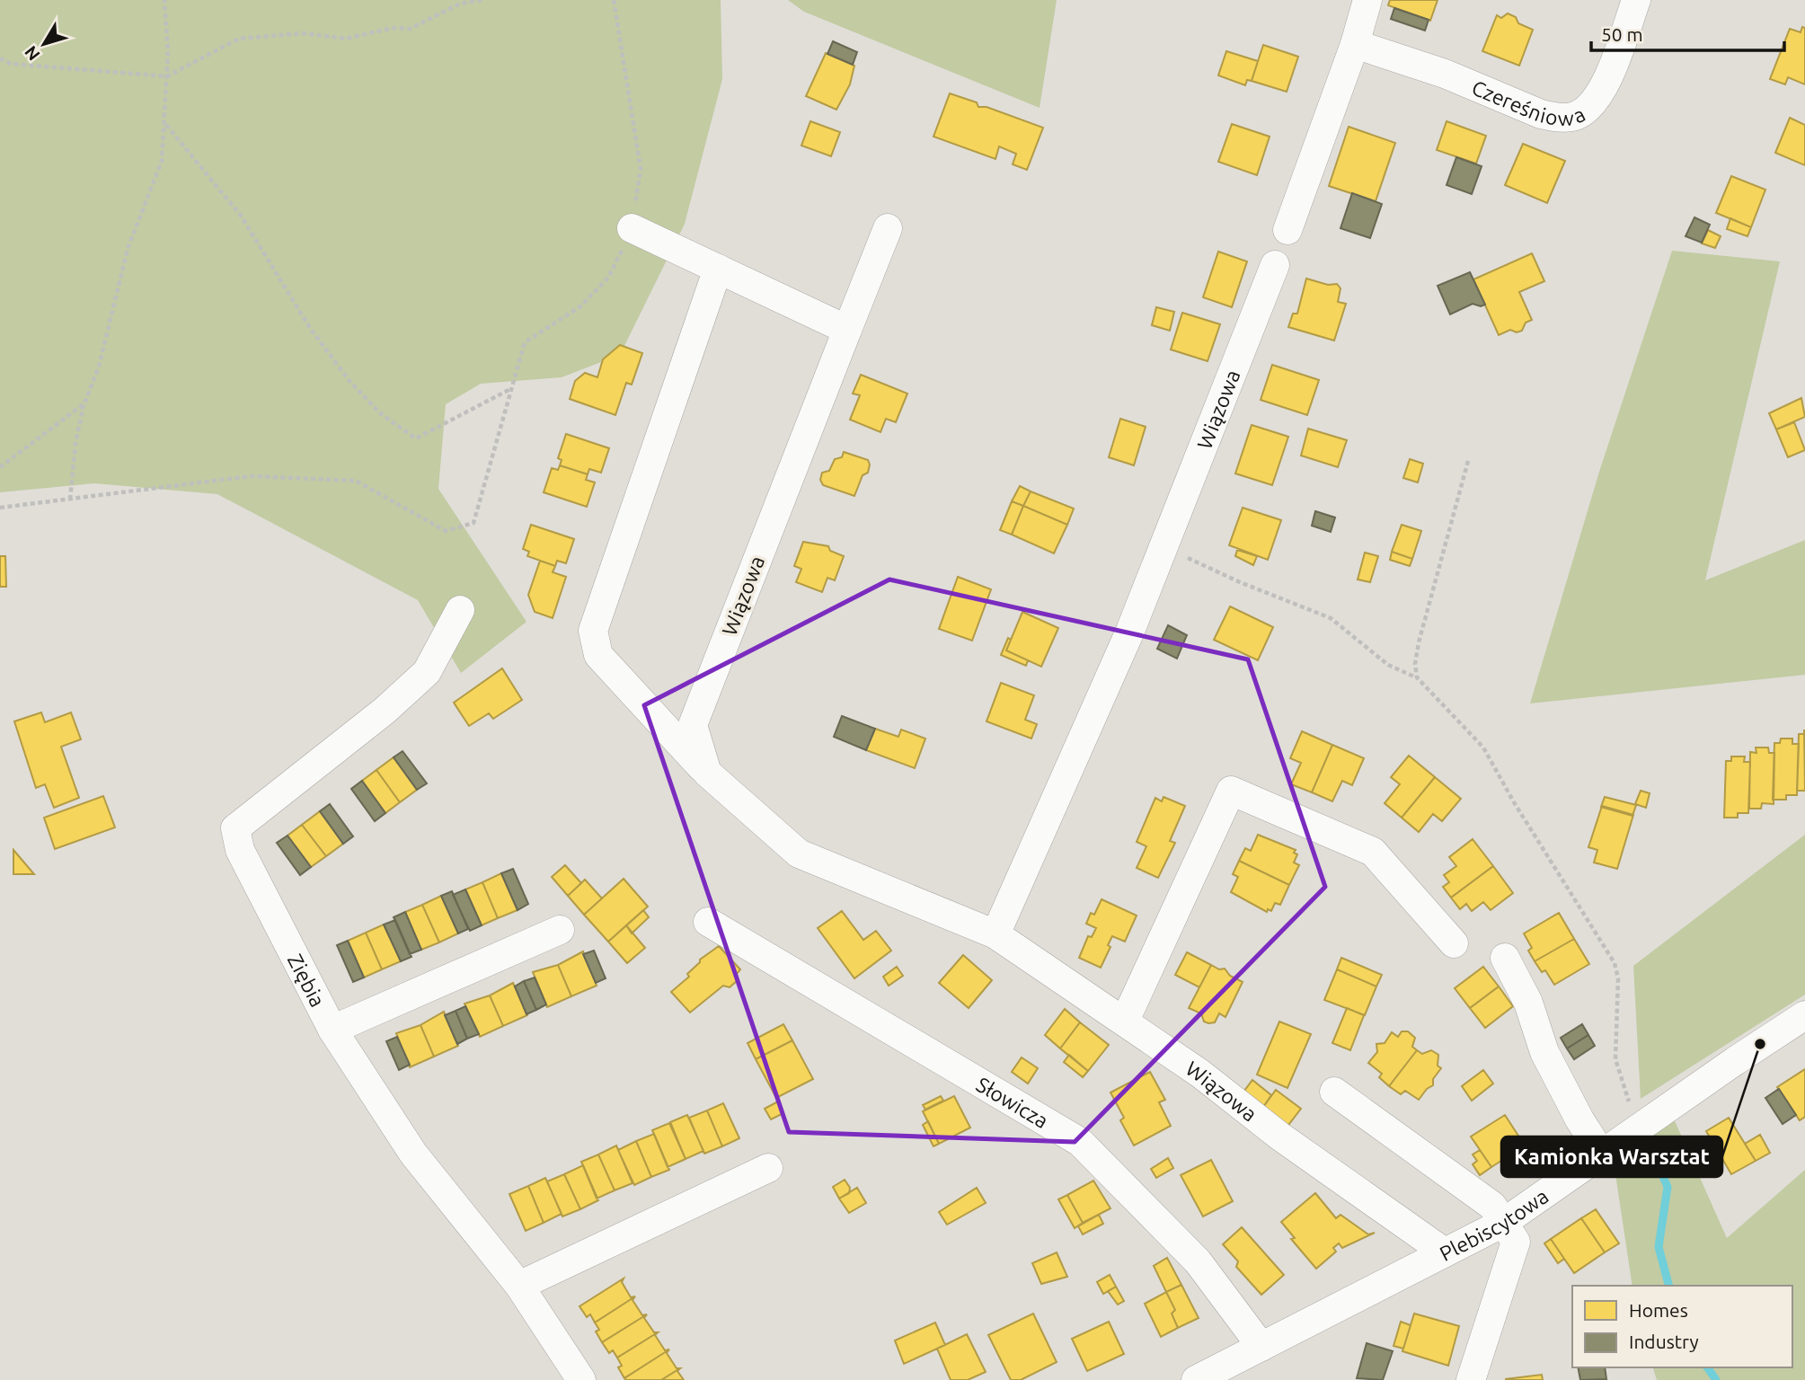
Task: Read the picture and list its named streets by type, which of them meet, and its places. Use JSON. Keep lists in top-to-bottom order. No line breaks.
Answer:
{"streets":{"street":["Czereśniowa","Wiązowa","Ziębia","Słowicza","Plebiscytowa"]},"crossings":[["Wiązowa","Plebiscytowa"],["Słowicza","Plebiscytowa"]],"places":["Kamionka Warsztat"],"legend":["Homes","Industry"],"scale_bar":"50 m","north":"bottom left"}
